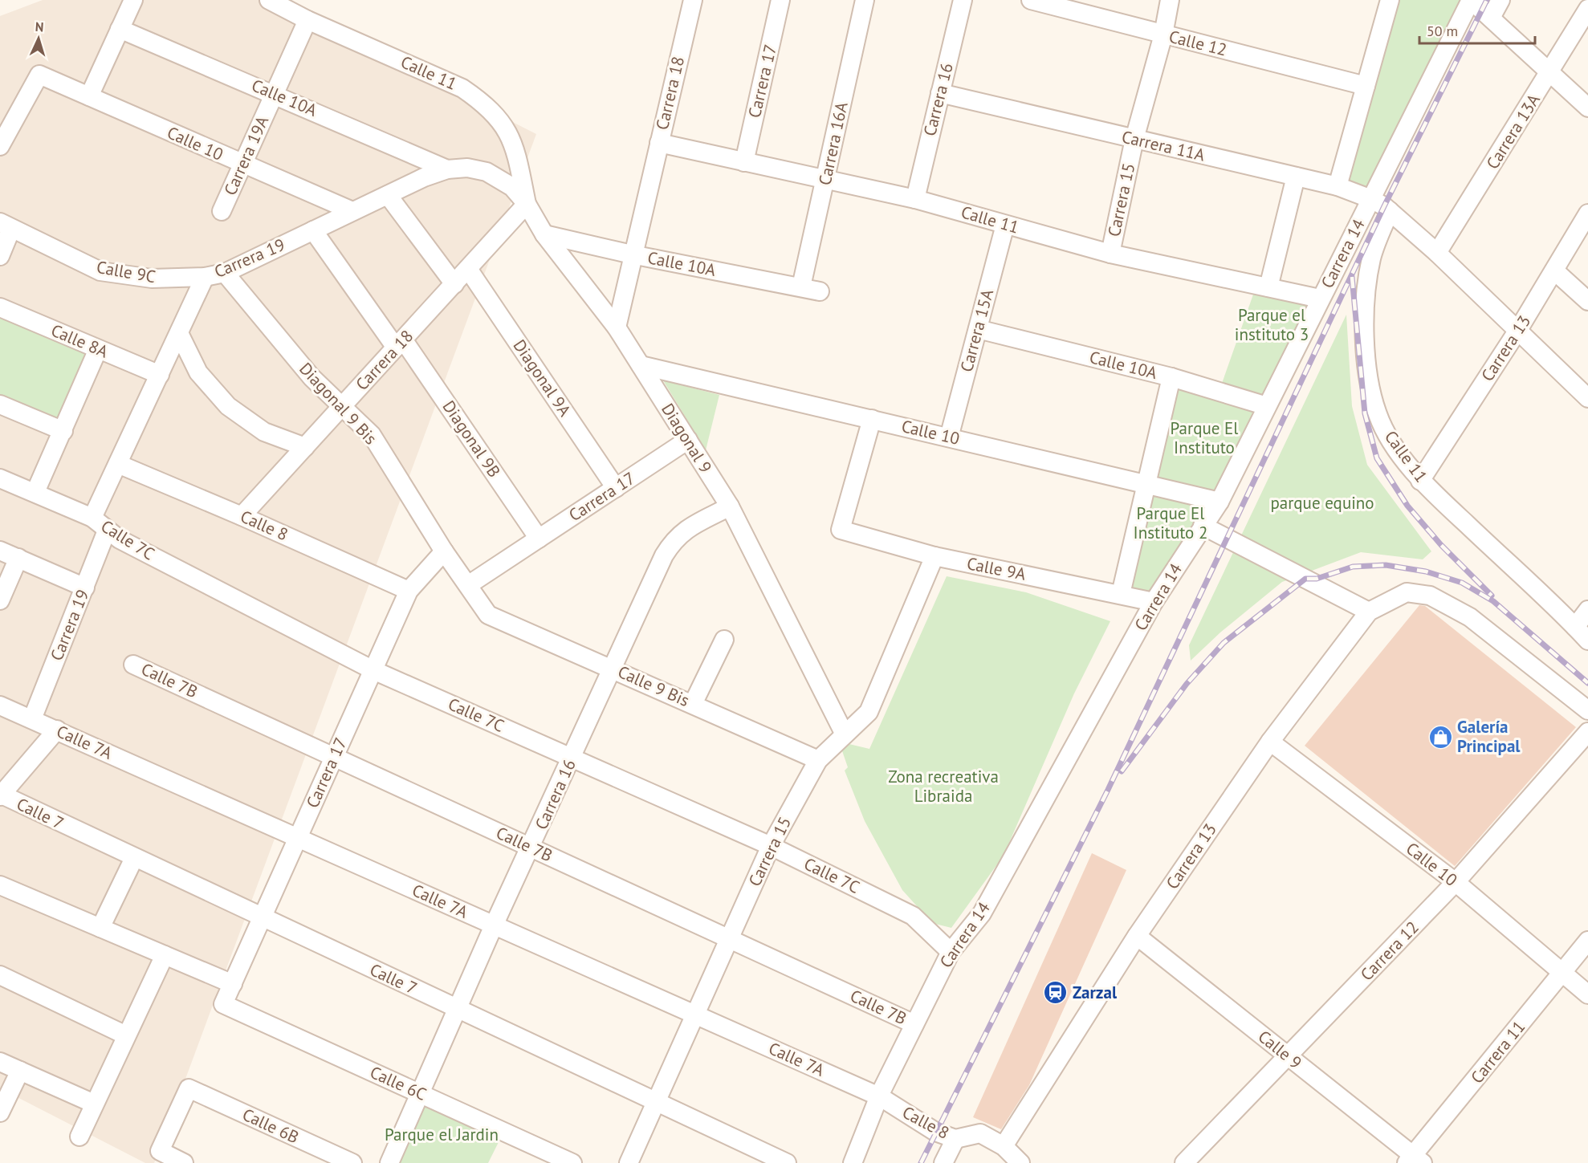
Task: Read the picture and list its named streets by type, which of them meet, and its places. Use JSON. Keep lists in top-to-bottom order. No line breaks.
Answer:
{"streets":{"street":["Calle 12","Calle 11","Carrera 17","Carrera 18","Calle 10A","Carrera 16","Carrera 13A","Calle 10","Carrera 16A","Carrera 11A","Carrera 19A","Carrera 15","Carrera 14","Carrera 19","Calle 9C","Carrera 15A","Calle 8A","Carrera 13","Diagonal 9A","Diagonal 9 Bis","Diagonal 9","Diagonal 9B","Calle 8","Calle 7C","Calle 9A","Calle 7B","Calle 9 Bis","Calle 7A","Calle 7","Carrera 12","Calle 9","Carrera 11","Calle 6C","Calle 6B"]},"crossings":[["Calle 12","Carrera 15"],["Calle 11","Carrera 17"],["Calle 11","Carrera 18"],["Calle 11","Carrera 16"],["Calle 11","Carrera 16A"],["Calle 11","Carrera 11A"],["Calle 11","Carrera 19A"],["Calle 11","Carrera 15"],["Calle 11","Carrera 14"],["Calle 11","Carrera 15A"],["Calle 11","Carrera 13"],["Calle 11","Diagonal 9"],["Carrera 17","Diagonal 9A"],["Carrera 17","Diagonal 9 Bis"],["Carrera 17","Diagonal 9"],["Carrera 17","Diagonal 9B"],["Carrera 17","Calle 8"],["Carrera 17","Calle 7C"],["Carrera 17","Calle 7B"],["Carrera 17","Calle 7A"],["Carrera 17","Calle 7"],["Carrera 17","Calle 6C"],["Carrera 18","Calle 10A"],["Carrera 18","Diagonal 9A"],["Carrera 18","Diagonal 9 Bis"],["Carrera 18","Diagonal 9"],["Carrera 18","Diagonal 9B"],["Carrera 18","Calle 8"],["Calle 10A","Carrera 16A"],["Calle 10A","Carrera 19A"],["Calle 10A","Carrera 14"],["Calle 10A","Carrera 19"],["Calle 10A","Carrera 15A"],["Calle 10A","Diagonal 9"],["Carrera 16","Carrera 11A"],["Carrera 16","Diagonal 9"],["Carrera 16","Calle 7C"],["Carrera 16","Calle 7B"],["Carrera 16","Calle 9 Bis"],["Carrera 16","Calle 7A"],["Carrera 16","Calle 7"],["Carrera 16","Calle 6C"],["Calle 10","Carrera 19A"],["Calle 10","Carrera 14"],["Calle 10","Carrera 19"],["Calle 10","Carrera 15A"],["Calle 10","Carrera 13"],["Calle 10","Diagonal 9"],["Calle 10","Calle 9A"],["Calle 10","Carrera 12"],["Calle 10","Carrera 11"],["Carrera 11A","Carrera 15"],["Carrera 11A","Carrera 14"],["Carrera 15","Diagonal 9"],["Carrera 15","Calle 7C"],["Carrera 15","Calle 9A"],["Carrera 15","Calle 7B"],["Carrera 15","Calle 9 Bis"],["Carrera 15","Calle 7A"],["Carrera 15","Calle 7"],["Carrera 14","Calle 8"],["Carrera 14","Calle 7C"],["Carrera 14","Calle 9A"],["Carrera 14","Calle 7B"],["Carrera 14","Calle 7A"],["Carrera 19","Calle 9C"],["Carrera 19","Calle 8A"],["Carrera 19","Diagonal 9 Bis"],["Carrera 19","Diagonal 9"],["Carrera 19","Diagonal 9B"],["Carrera 19","Calle 8"],["Carrera 19","Calle 7C"],["Carrera 19","Calle 7A"],["Carrera 13","Calle 8"],["Carrera 13","Calle 9"],["Diagonal 9 Bis","Calle 9 Bis"],["Calle 8","Calle 7A"],["Carrera 12","Calle 9"],["Calle 9","Carrera 11"]],"parks":["Parque el instituto 3","Parque El Instituto","parque equino","Parque El Instituto 2","Zona recreativa Libraida","Parque el Jardin"],"places":{"shop":["Galería Principal"],"station":["Zarzal"]},"scale_bar":"50 m","north":"top"}
